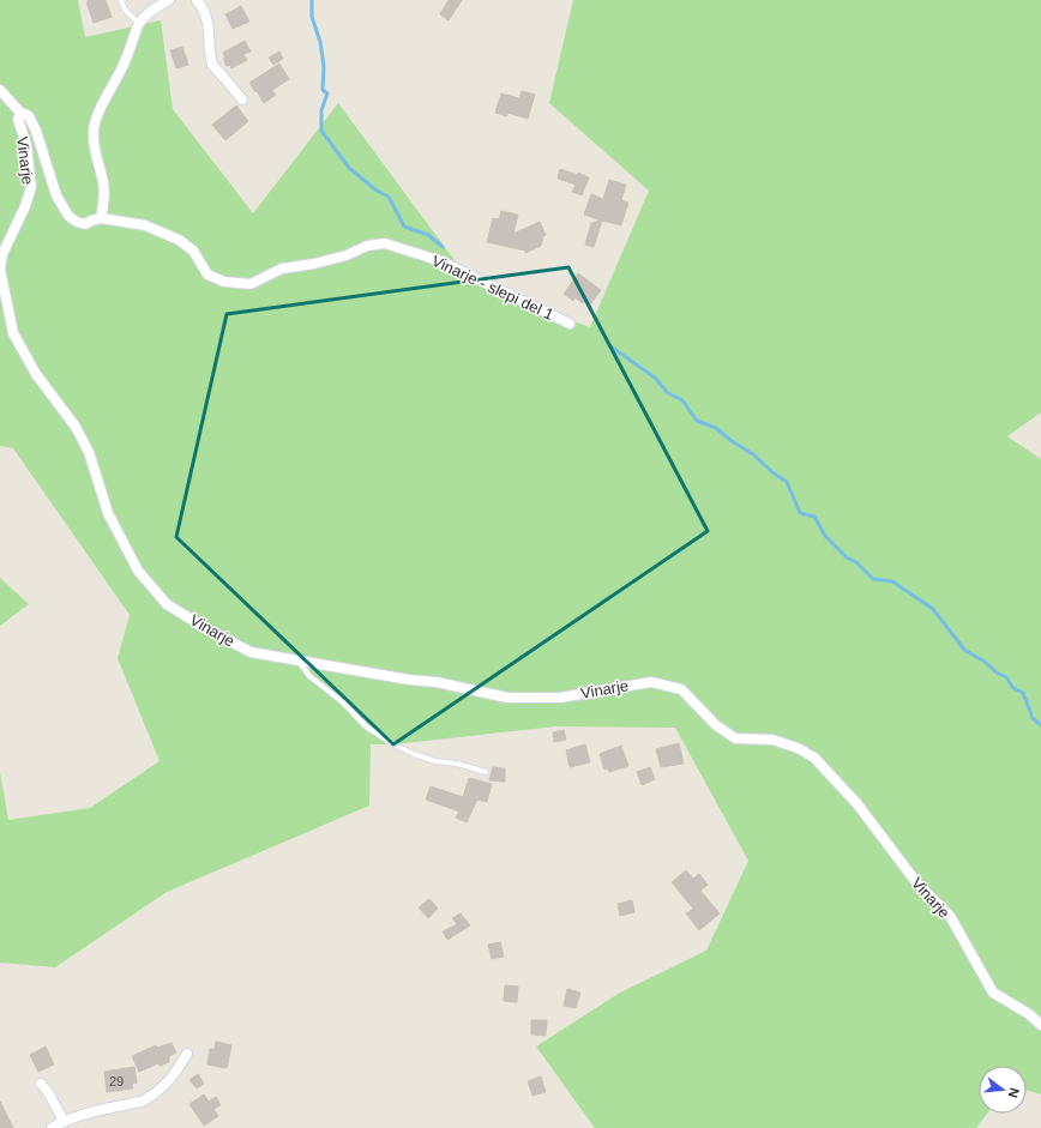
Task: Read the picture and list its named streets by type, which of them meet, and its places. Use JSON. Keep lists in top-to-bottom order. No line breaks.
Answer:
{"streets":{"street":["Vinarje","Vinarje - slepi del 1"]},"crossings":[["Vinarje","Vinarje - slepi del 1"]],"house_numbers":["29"],"north":"right"}
